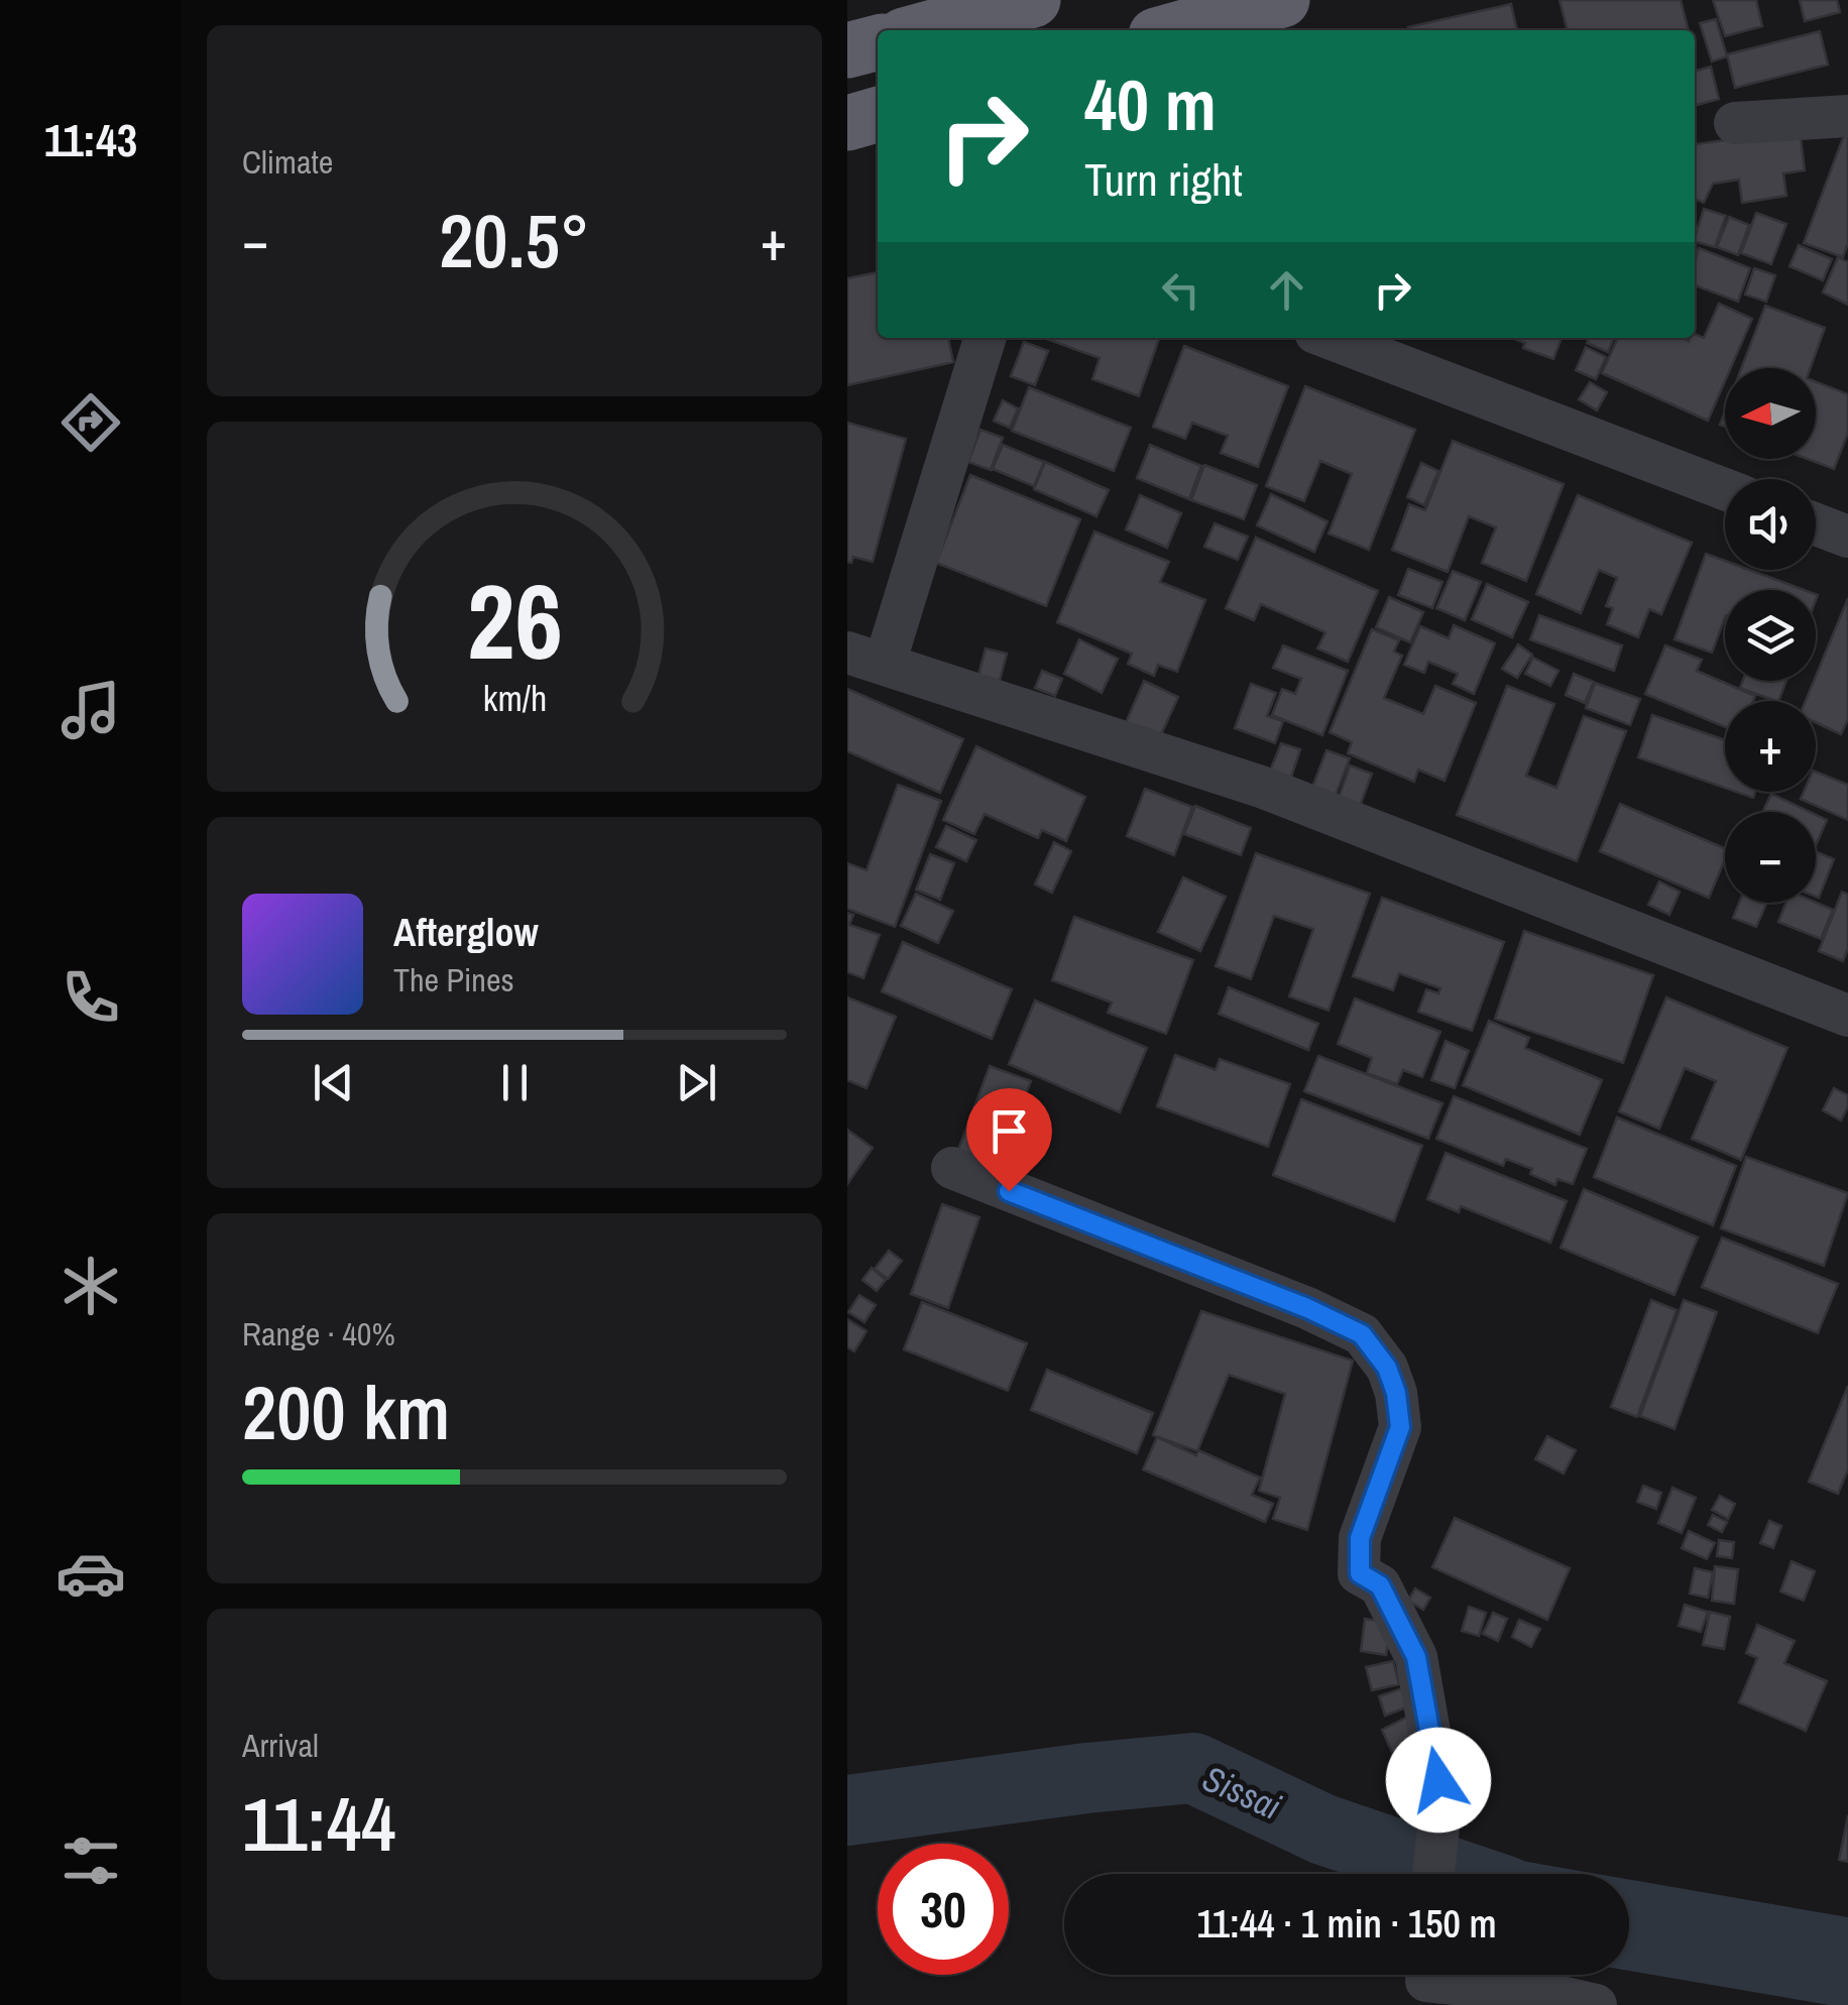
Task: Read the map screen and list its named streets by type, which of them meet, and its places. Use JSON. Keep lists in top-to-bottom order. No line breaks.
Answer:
{"water":["Sissai"],"north":"left","page":{"tabs":"11:43","tile":["Climate",["Range · 40%","200 km"],["Arrival","11:44"]],"turn":["40 m","Turn right"],"heat":["−","20.5°","+"],"map_buttons":["+","−"],"song":["Afterglow","The Pines"],"limit":"30","trip":"11:44 · 1 min · 150 m","gauge":["26","km/h"]}}
